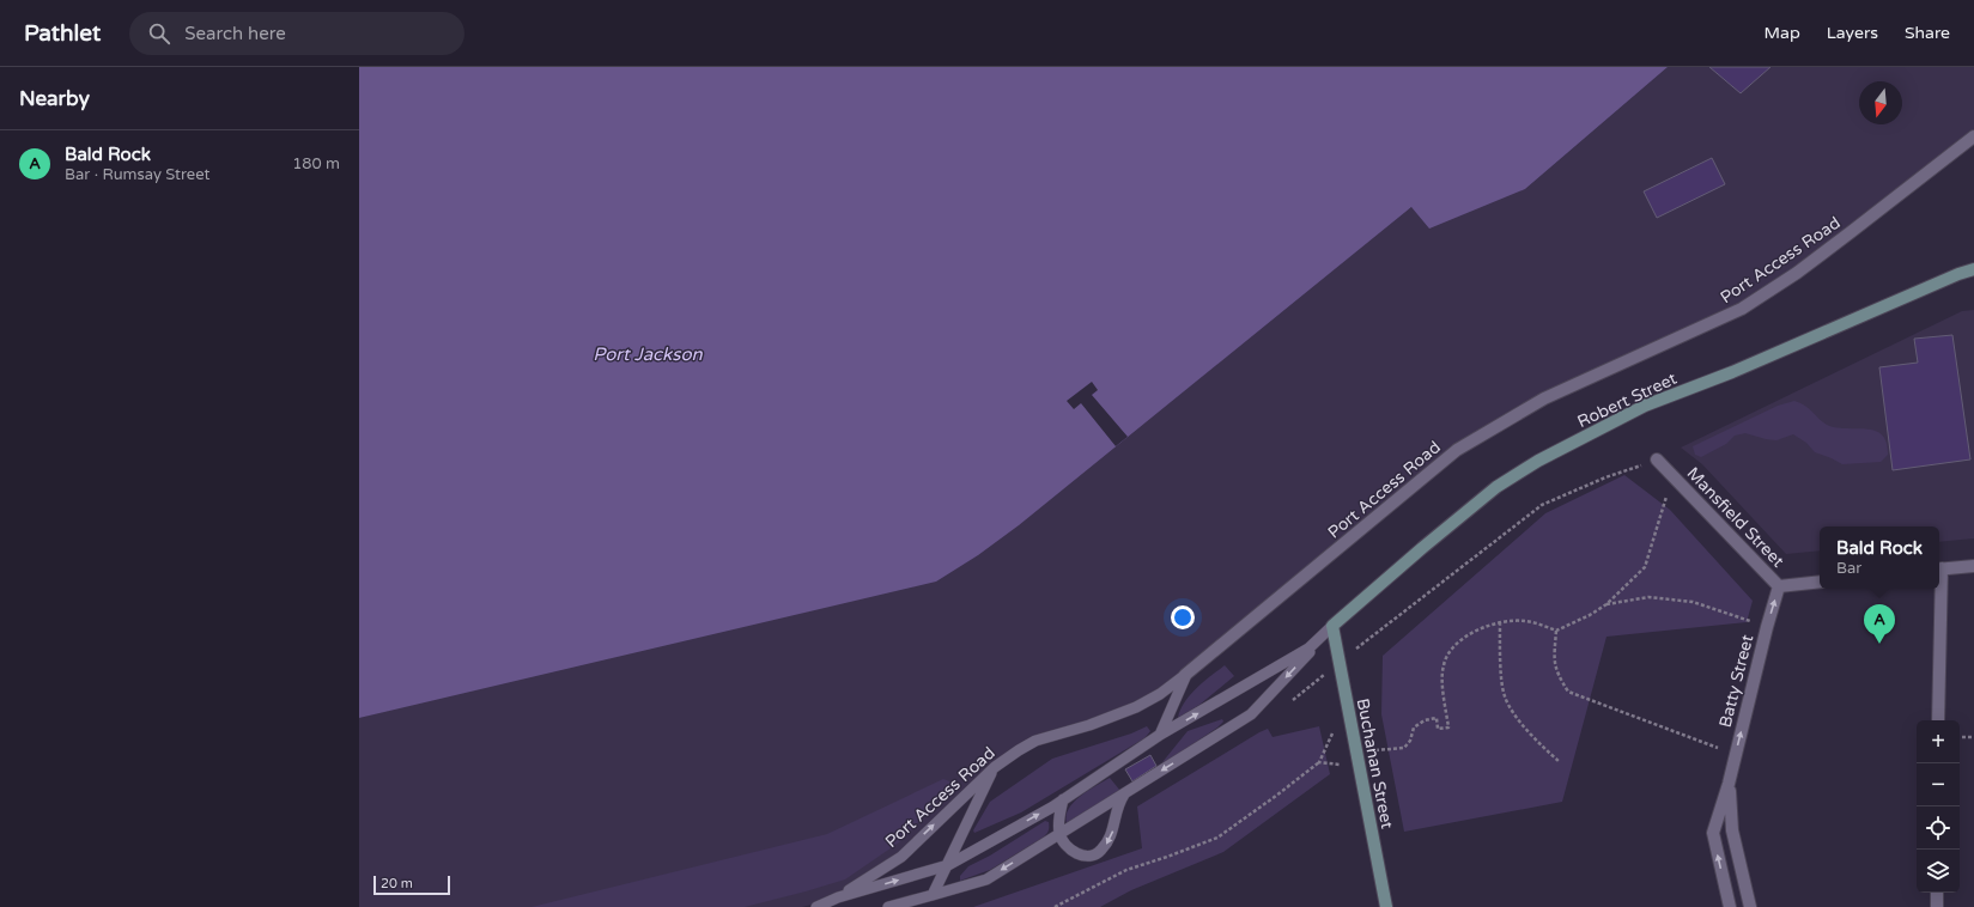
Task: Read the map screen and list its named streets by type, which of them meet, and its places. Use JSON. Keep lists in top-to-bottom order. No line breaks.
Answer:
{"streets":{"street":["Port Access Road","Robert Street","Mansfield Street","Batty Street","Buchanan Street"]},"crossings":[["Robert Street","Buchanan Street"],["Mansfield Street","Batty Street"]],"water":["Port Jackson"],"scale_bar":"20 m","north":"bottom","page":{"header":"Pathlet","search":"Search here","nav":["Map","Layers","Share"],"heading":"Nearby","list":[{"mark":"A","name":"Bald Rock","note":"Bar · Rumsay Street","value":"180 m"}],"popup":["Bald Rock","Bar"],"pins":"A","map_buttons":["+","−"],"scale":"20 m"}}
